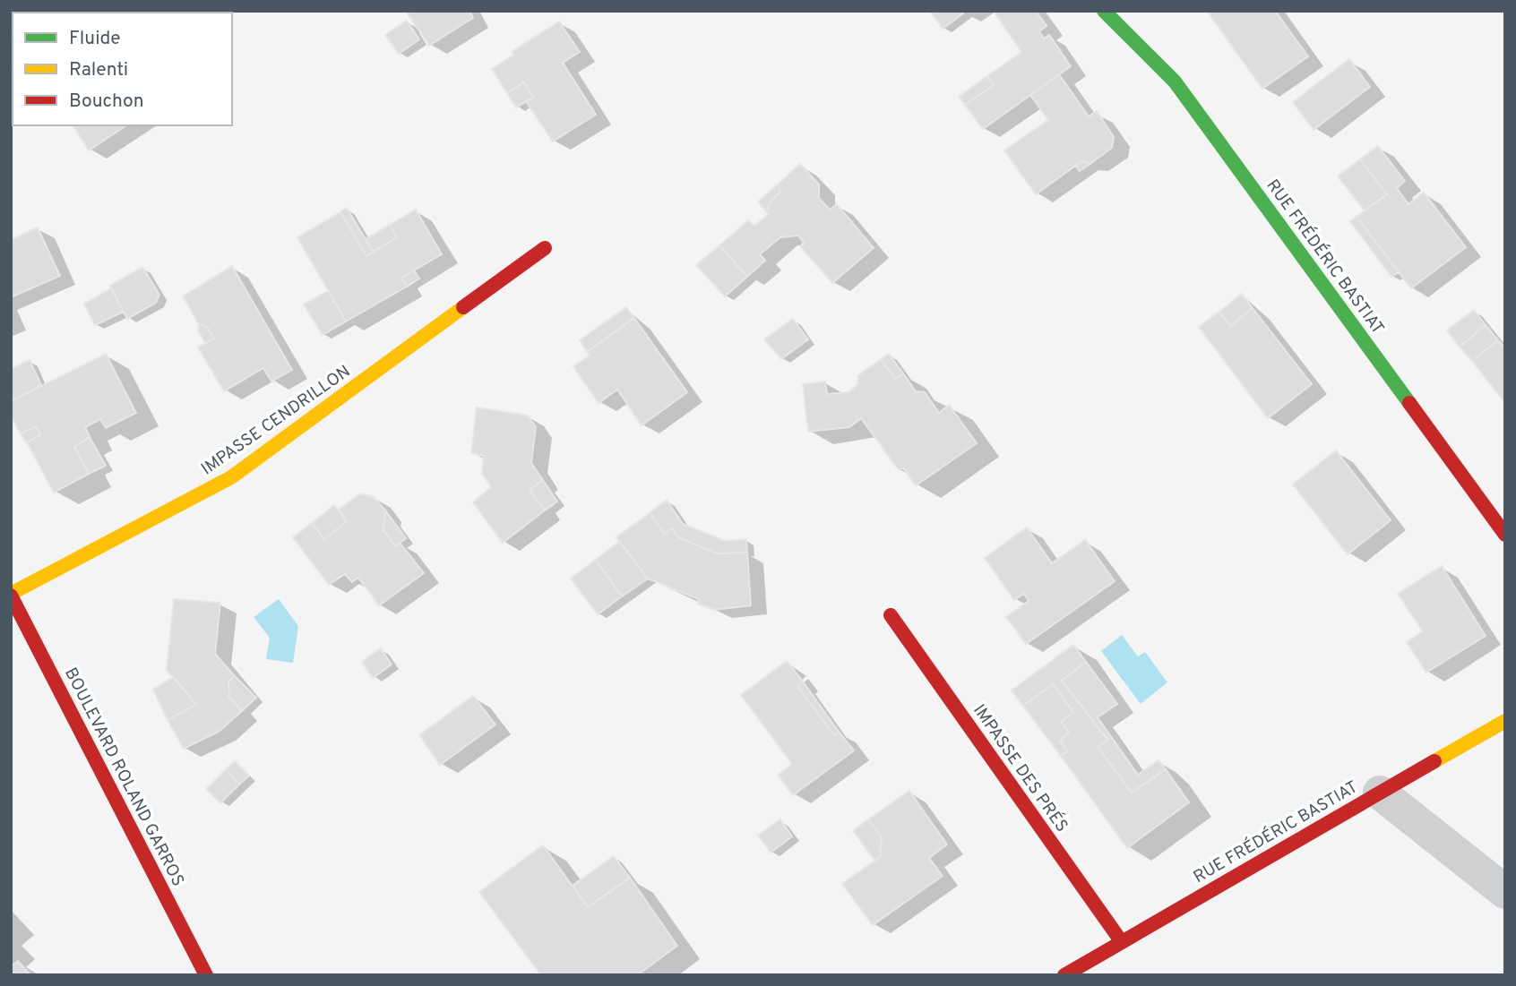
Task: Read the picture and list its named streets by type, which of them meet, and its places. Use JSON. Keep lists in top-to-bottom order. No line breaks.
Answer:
{"streets":{"street":["RUE FRÉDÉRIC BASTIAT","IMPASSE CENDRILLON","IMPASSE DES PRÉS","BOULEVARD ROLAND GARROS"]},"crossings":[["RUE FRÉDÉRIC BASTIAT","IMPASSE DES PRÉS"],["IMPASSE CENDRILLON","BOULEVARD ROLAND GARROS"]],"legend":["Fluide","Ralenti","Bouchon"]}
